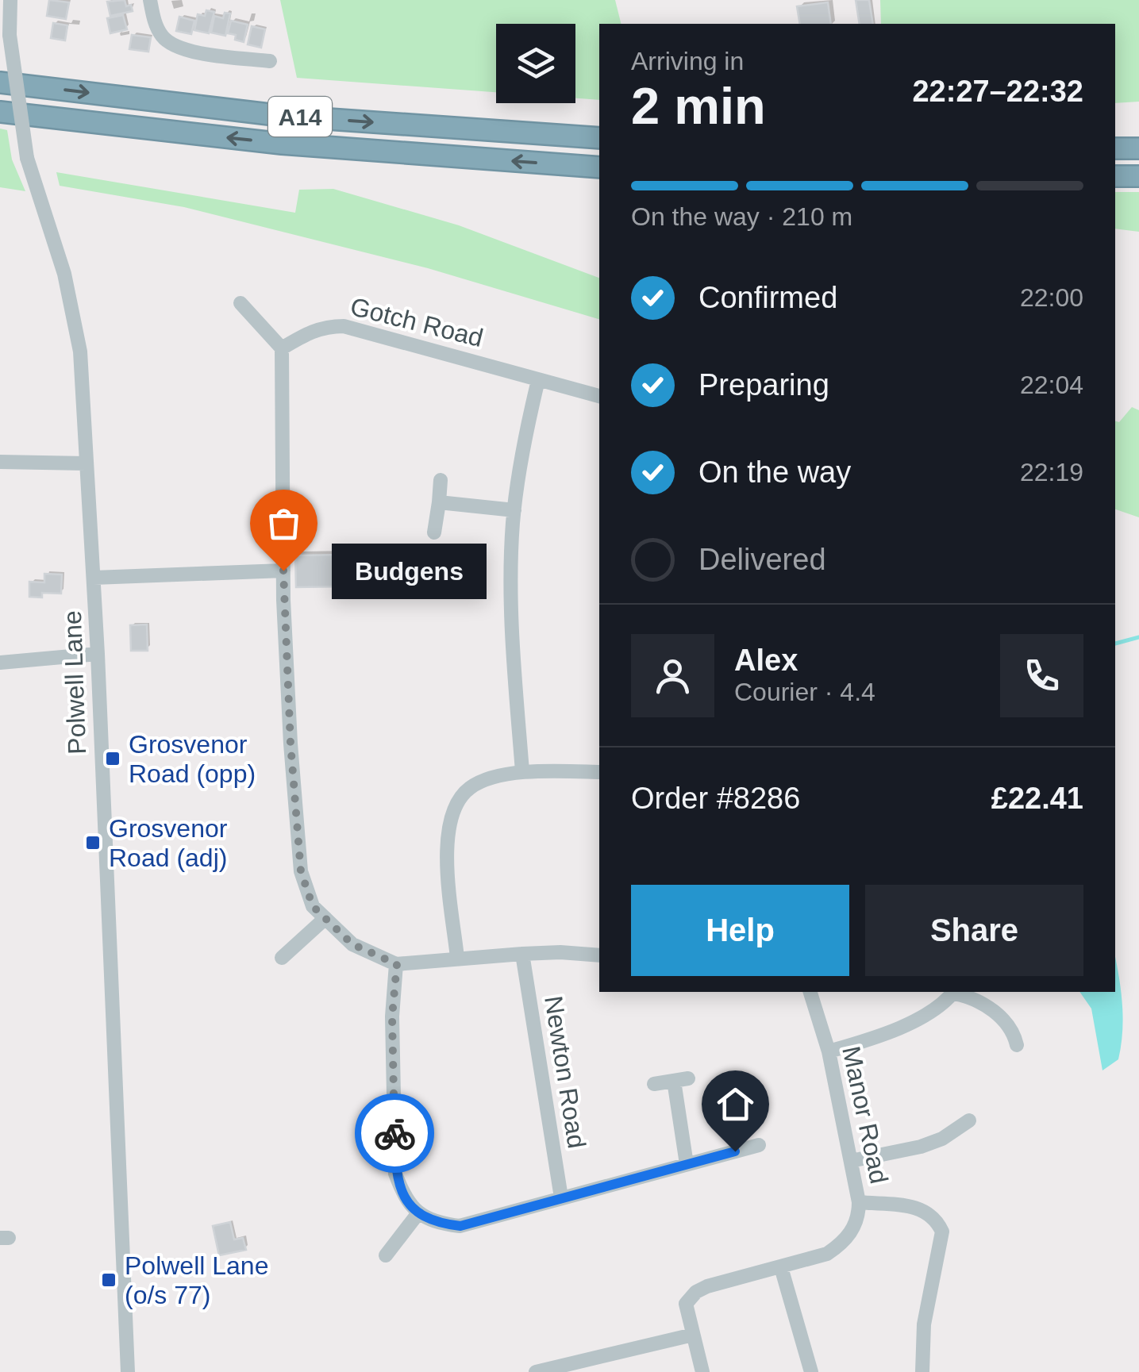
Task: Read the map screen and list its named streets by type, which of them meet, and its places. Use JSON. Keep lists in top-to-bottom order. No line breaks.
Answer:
{"streets":{"highway":["A14"],"street":["Gotch Road","Polwell Lane","Newton Road","Manor Road"]},"places":{"other":["Budgens"],"transit":["Grosvenor Road (opp)","Grosvenor Road (adj)","Polwell Lane (o/s 77)"]},"page":{"heading":["2 min","Arriving in","22:27–22:32"],"panel":["Alex","Courier · 4.4","Order #8286","£22.41"],"bar":"On the way · 210 m","list":[["Confirmed","22:00"],["Preparing","22:04"],["On the way","22:19"],"Delivered"],"bubble":"Budgens","buttons":["Help","Share"]}}
